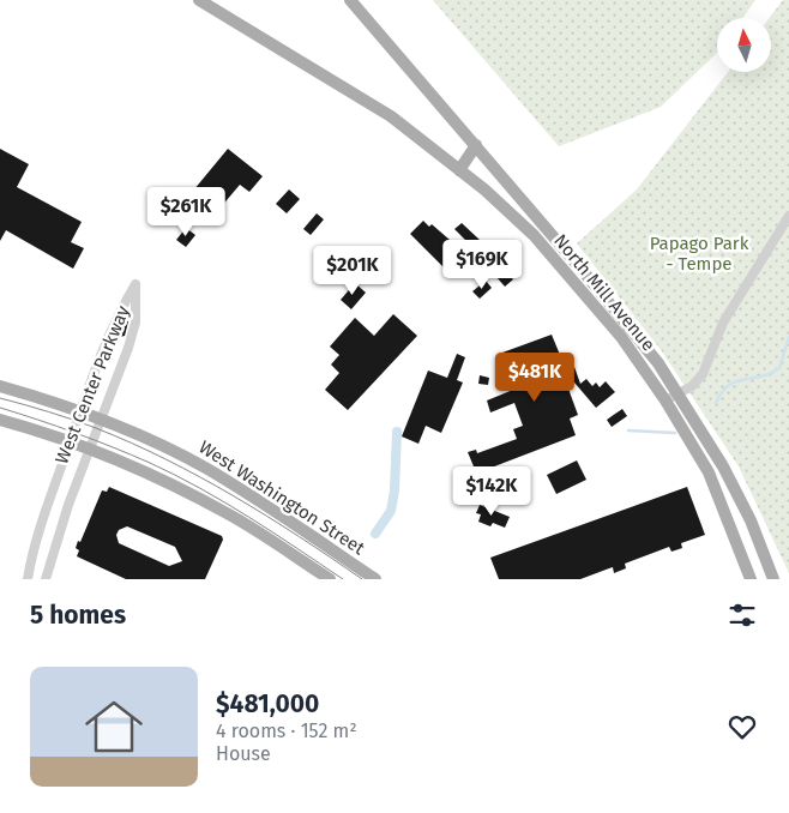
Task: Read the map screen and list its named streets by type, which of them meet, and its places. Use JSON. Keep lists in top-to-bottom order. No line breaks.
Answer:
{"streets":{"main road":["North Mill Avenue","West Washington Street"],"street":["West Center Parkway"]},"crossings":[["West Center Parkway","West Washington Street"]],"parks":["Papago Park - Tempe"],"north":"top","page":{"price":["$261K","$169K","$201K","$481K","$142K"],"heading":"5 homes","list":[{"name":"$481,000","note":"4 rooms · 152 m² · House"}]}}
